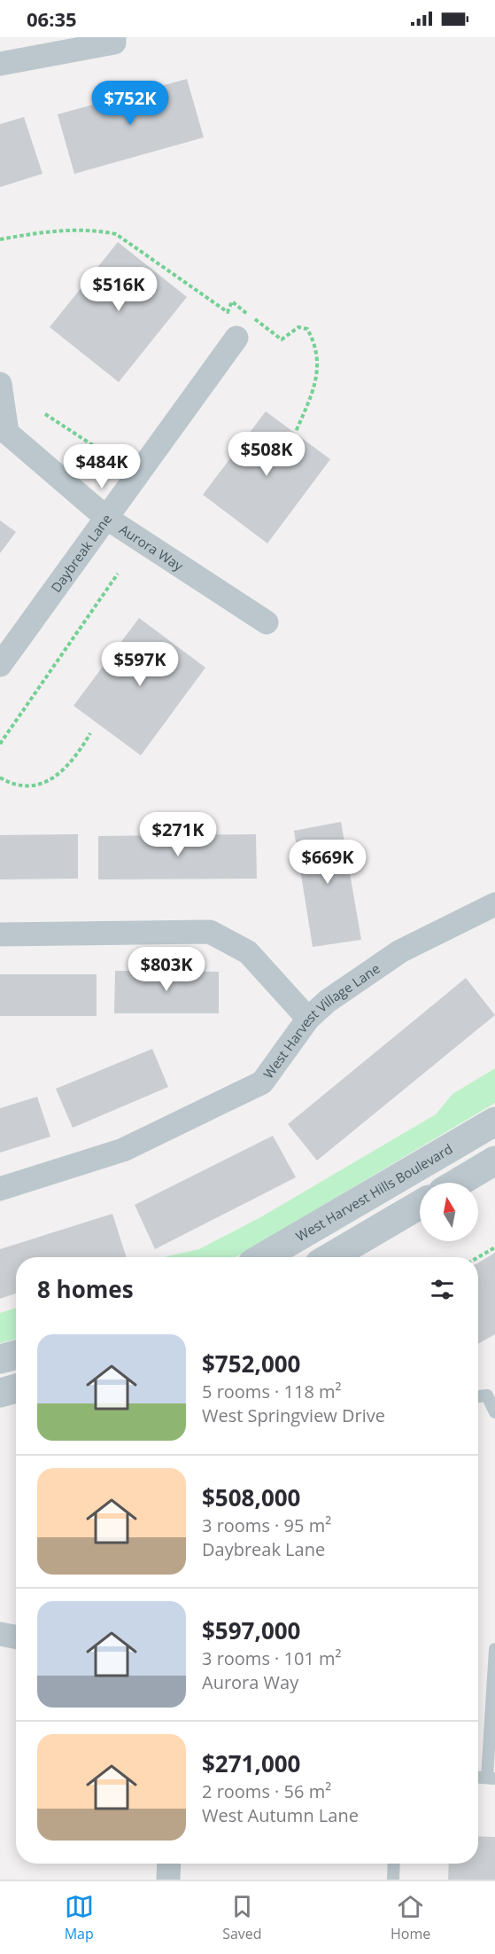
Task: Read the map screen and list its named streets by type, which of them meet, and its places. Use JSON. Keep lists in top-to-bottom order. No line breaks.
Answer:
{"streets":{"street":["Aurora Way","Daybreak Lane","West Harvest Village Lane","West Harvest Hills Boulevard"]},"crossings":[["Aurora Way","Daybreak Lane"]],"north":"top","page":{"status":"06:35","price":["$752K","$516K","$508K","$484K","$597K","$271K","$669K","$803K"],"heading":"8 homes","list":[{"name":"$752,000","note":"5 rooms · 118 m² · West Springview Drive"},{"name":"$508,000","note":"3 rooms · 95 m² · Daybreak Lane"},{"name":"$597,000","note":"3 rooms · 101 m² · Aurora Way"},{"name":"$271,000","note":"2 rooms · 56 m² · West Autumn Lane"}],"tabs":["Map","Saved","Home"]}}
